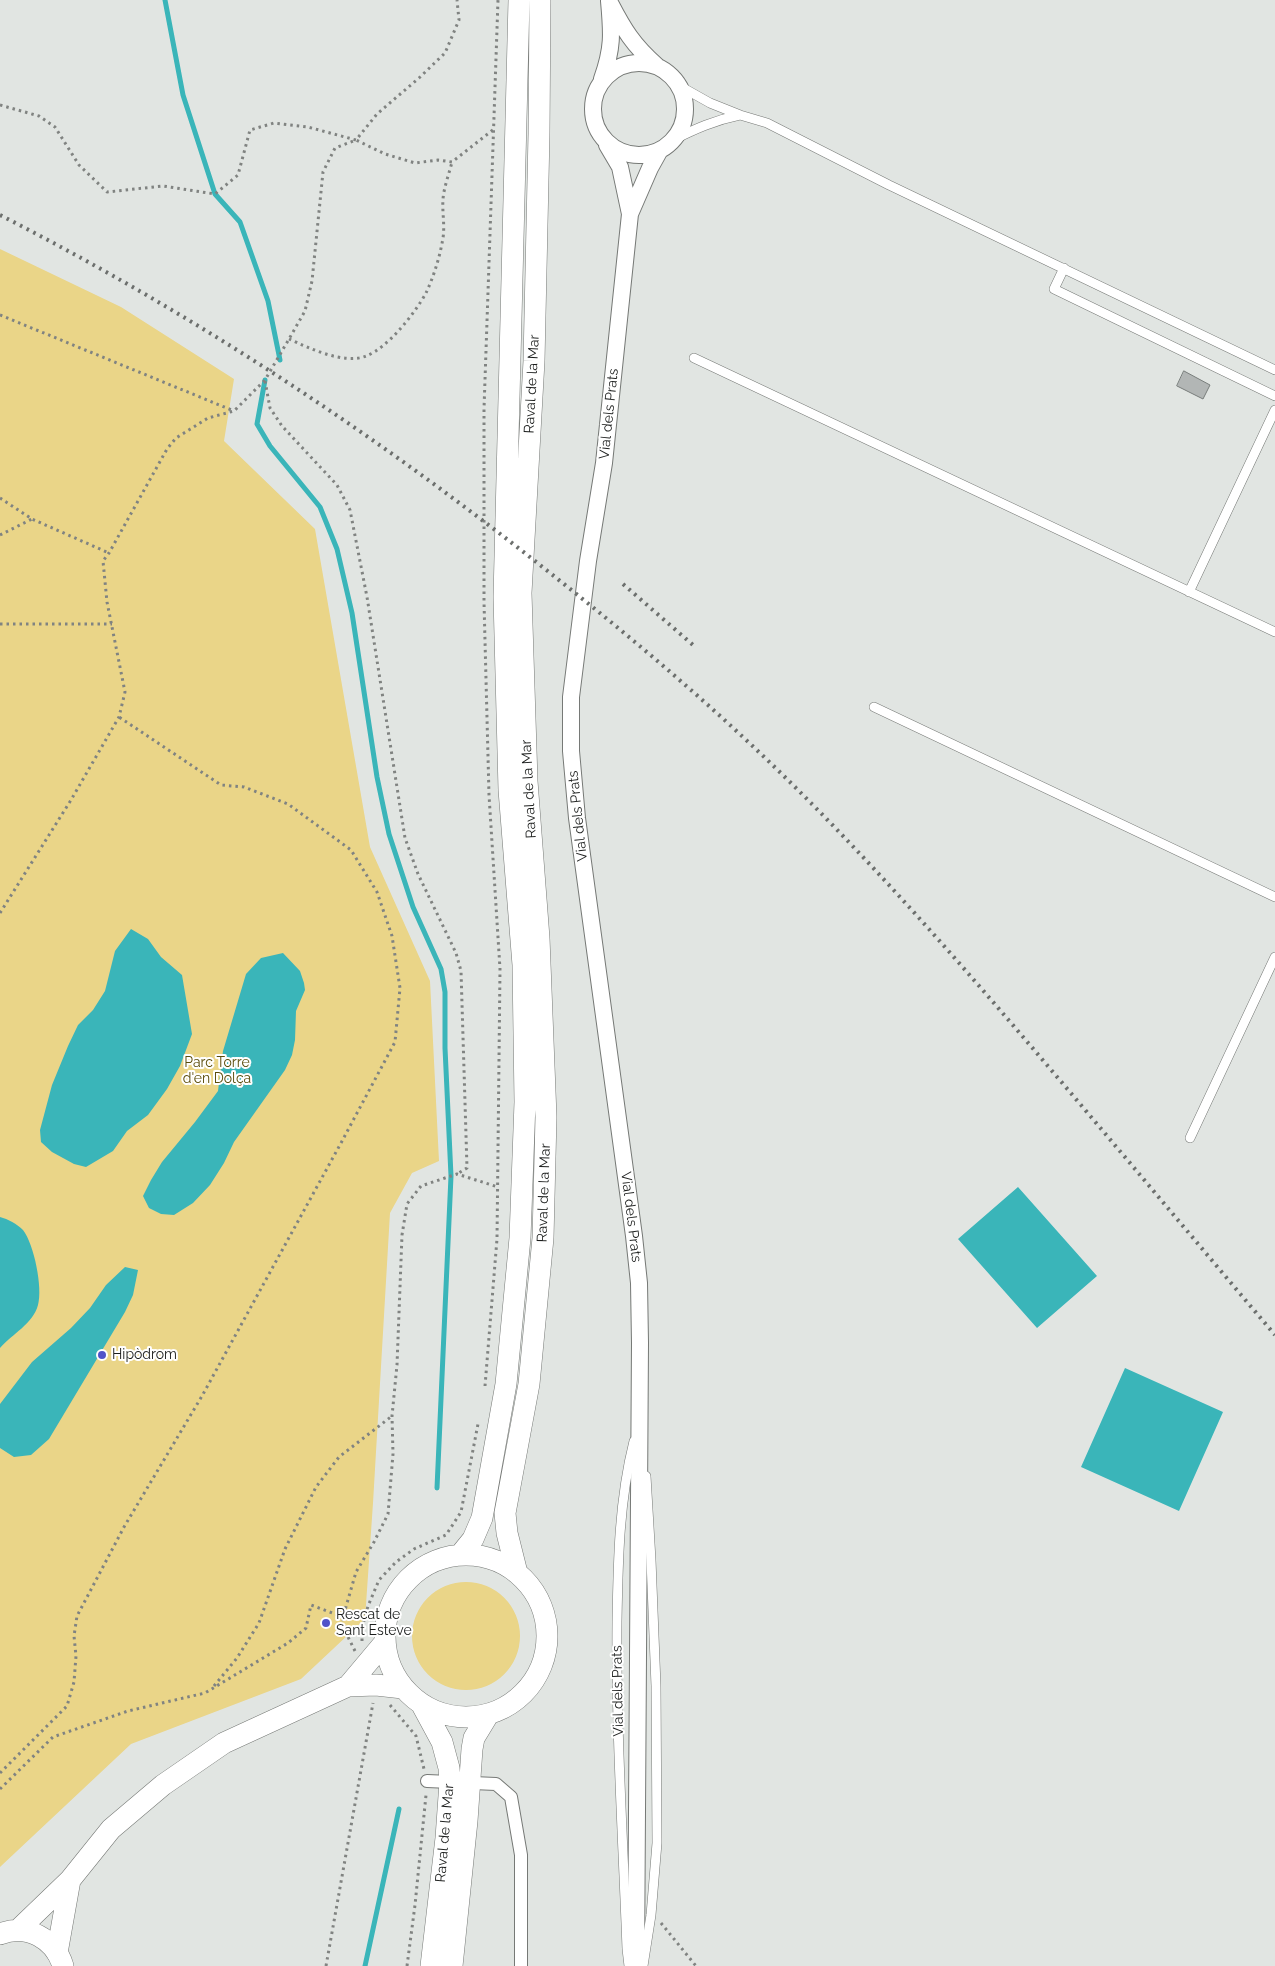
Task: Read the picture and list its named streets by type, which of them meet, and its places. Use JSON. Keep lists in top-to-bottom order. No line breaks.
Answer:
{"streets":{"street":["Raval de la Mar","Vial dels Prats"]},"parks":["Parc Torre d'en Dolça"],"places":["Hipòdrom","Rescat de Sant Esteve"]}
